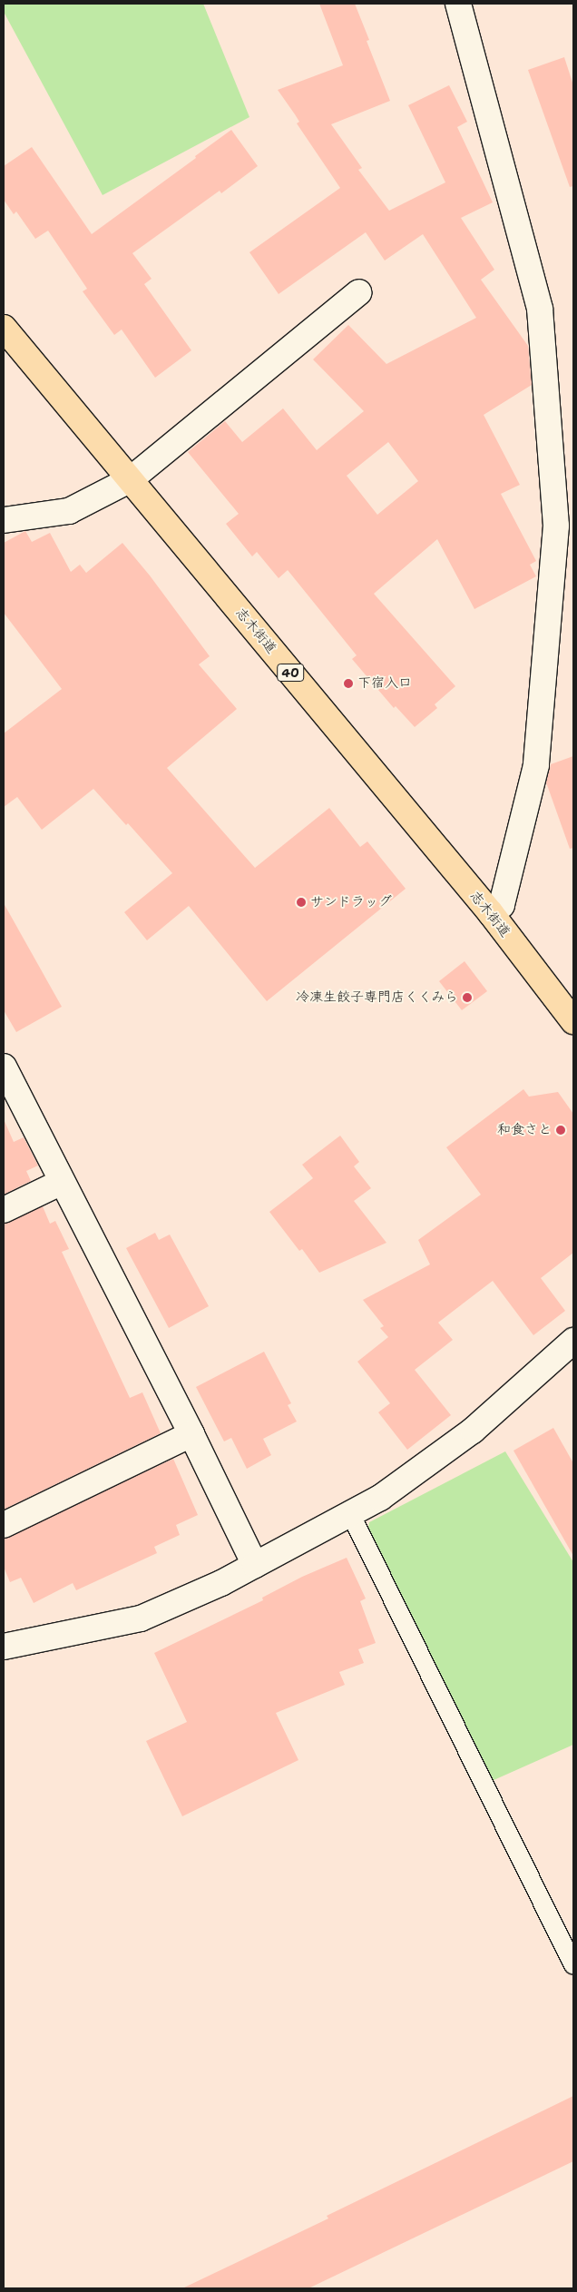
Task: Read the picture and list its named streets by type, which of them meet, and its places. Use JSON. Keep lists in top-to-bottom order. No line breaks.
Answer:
{"streets":{"main road":["志木街道","40"]},"places":["下宿入口","サンドラッグ","冷凍生餃子専門店くくみら","和食さと"]}
